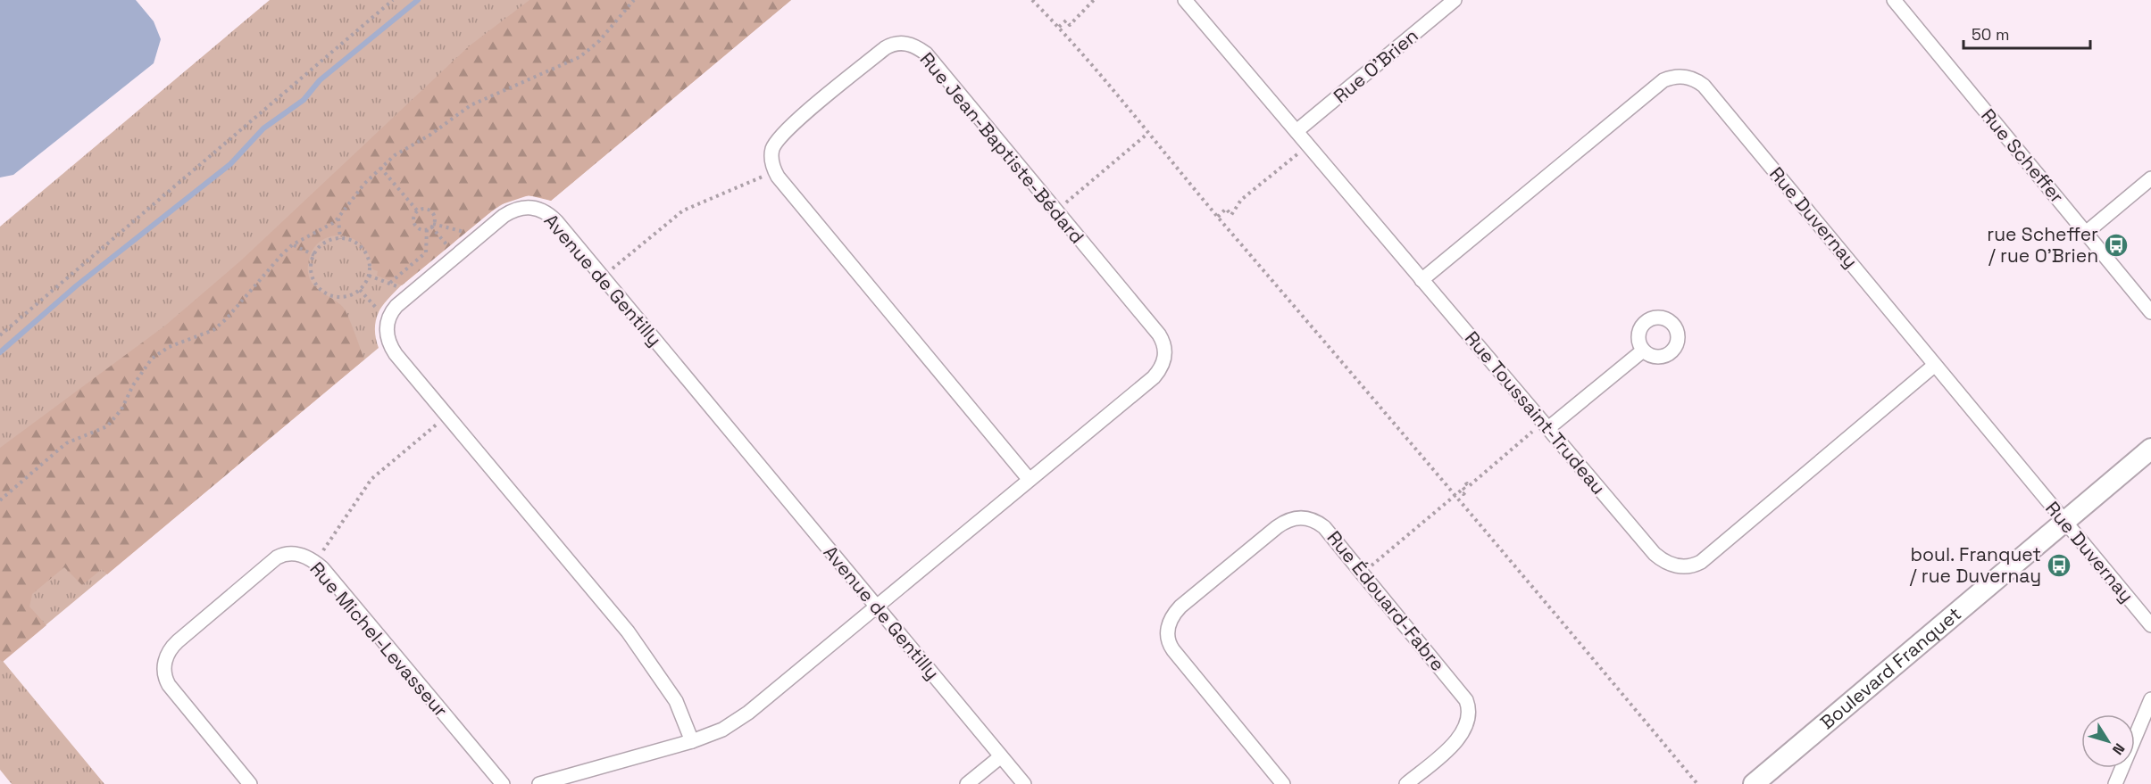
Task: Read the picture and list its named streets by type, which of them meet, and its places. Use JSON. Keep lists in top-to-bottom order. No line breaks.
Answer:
{"streets":{"street":["Rue O'Brien","Rue Jean-Baptiste-Bédard","Rue Scheffer","Rue Duvernay","Avenue de Gentilly","Rue Toussaint-Trudeau","Rue Édouard-Fabre","Rue Michel-Levasseur","Boulevard Franquet"]},"crossings":[["Rue O'Brien","Rue Toussaint-Trudeau"],["Rue Jean-Baptiste-Bédard","Avenue de Gentilly"],["Rue Duvernay","Rue Toussaint-Trudeau"],["Rue Duvernay","Boulevard Franquet"]],"places":{"bus stop":["rue Scheffer / rue O'Brien","boul. Franquet / rue Duvernay"]},"scale_bar":"50 m","north":"bottom right"}
